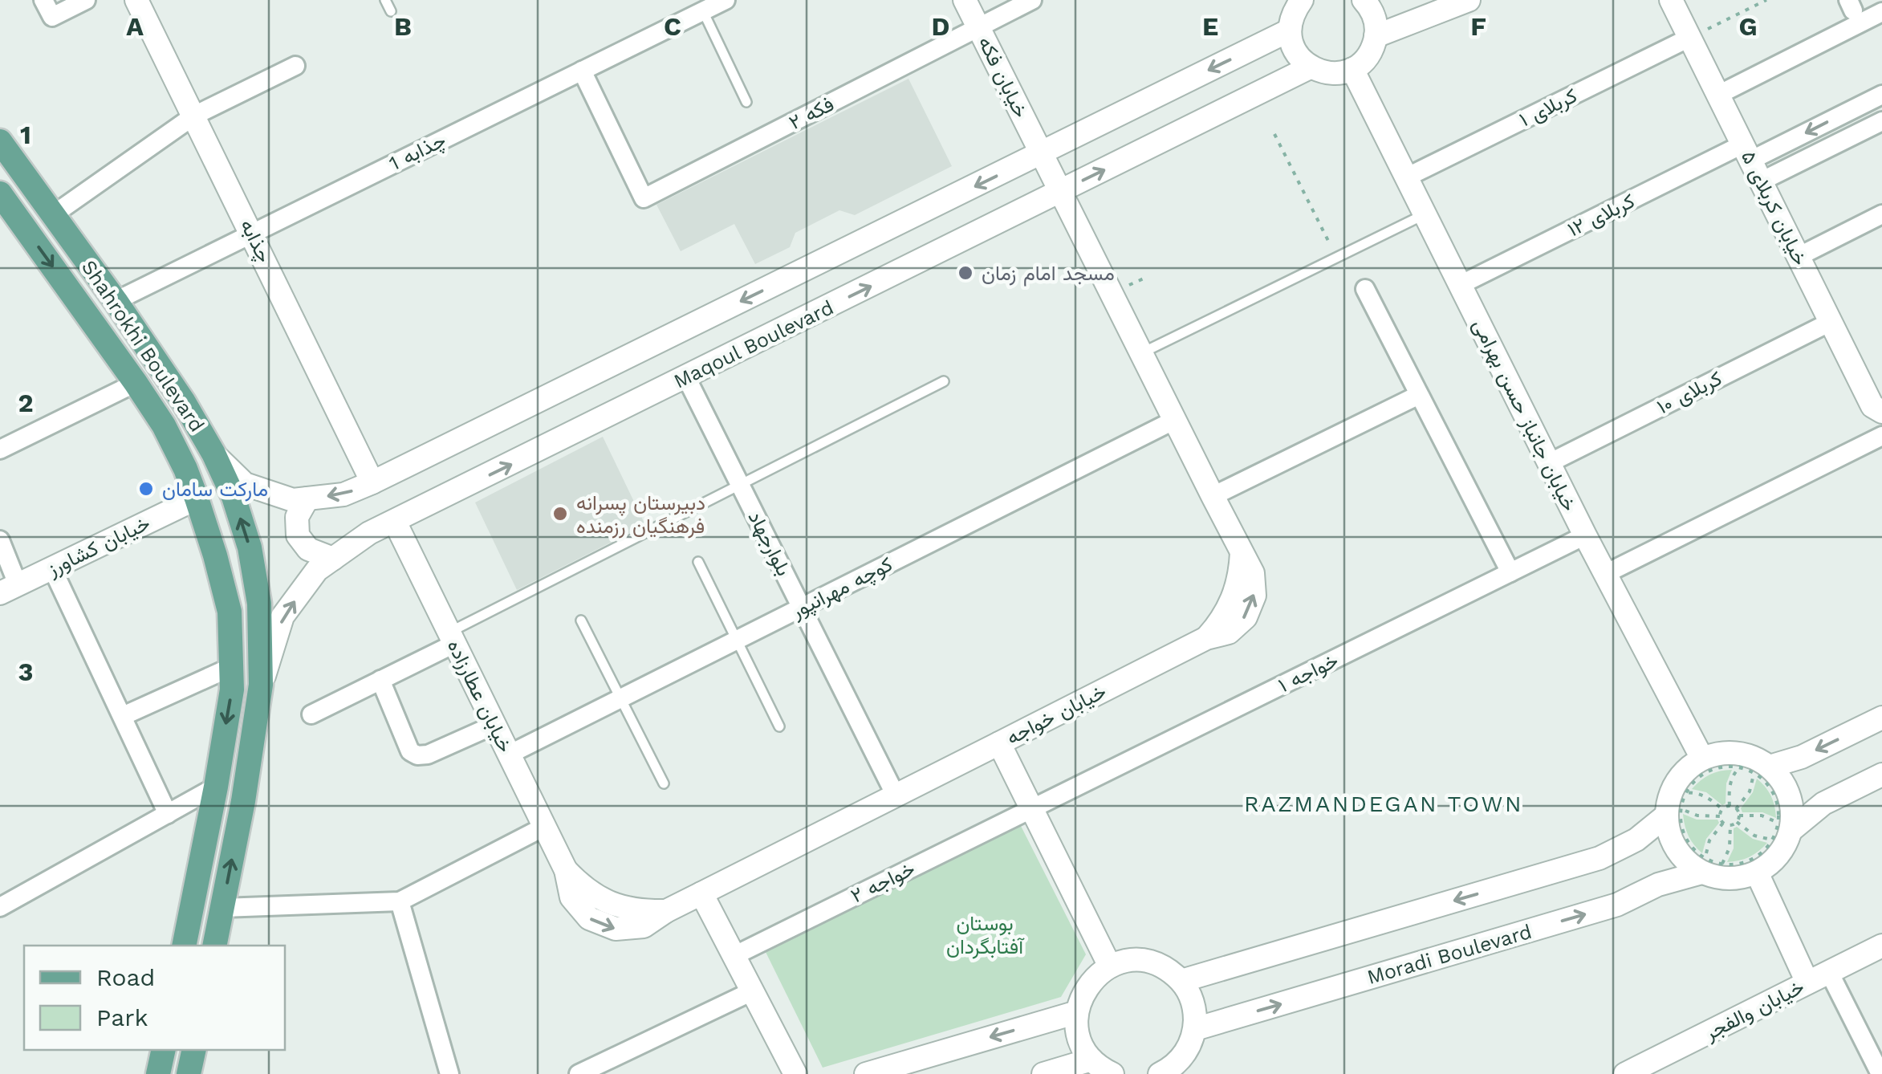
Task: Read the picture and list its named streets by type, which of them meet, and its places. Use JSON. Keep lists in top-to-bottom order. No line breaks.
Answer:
{"streets":{"main road":["Shahrokhi Boulevard"],"street":["خیابان فکه","کربلای ۱","فکه ۲","چذابه 1","خیابان کربلای ۵","کربلای ۱۲","چذابه","Maqoul Boulevard","کربلای ۱۰","خیابان جانباز حسن بهرامی","بلوارجهاد","خیابان کشاورز","کوچه مهرانپور","خواجه ۱","خیابان عطارزاده","خیابان خواجه","خواجه ۲","Moradi Boulevard","خیابان والفجر"]},"crossings":[["خیابان فکه","فکه ۲"],["خیابان فکه","Maqoul Boulevard"],["خیابان فکه","خیابان خواجه"],["کربلای ۱","خیابان کربلای ۵"],["کربلای ۱","خیابان جانباز حسن بهرامی"],["فکه ۲","چذابه 1"],["چذابه 1","چذابه"],["چذابه 1","Shahrokhi Boulevard"],["خیابان کربلای ۵","کربلای ۱۲"],["خیابان کربلای ۵","کربلای ۱۰"],["کربلای ۱۲","خیابان جانباز حسن بهرامی"],["Maqoul Boulevard","Shahrokhi Boulevard"],["Maqoul Boulevard","بلوارجهاد"],["Maqoul Boulevard","خیابان عطارزاده"],["Maqoul Boulevard","خیابان خواجه"],["Shahrokhi Boulevard","خیابان کشاورز"],["کربلای ۱۰","خیابان جانباز حسن بهرامی"],["خیابان جانباز حسن بهرامی","خواجه ۱"],["بلوارجهاد","کوچه مهرانپور"],["بلوارجهاد","خیابان عطارزاده"],["کوچه مهرانپور","خیابان عطارزاده"],["کوچه مهرانپور","خیابان خواجه"],["خواجه ۱","خیابان خواجه"],["خواجه ۱","خواجه ۲"],["خیابان عطارزاده","خیابان خواجه"],["خیابان خواجه","خواجه ۲"]],"districts":["RAZMANDEGAN TOWN"],"parks":["بوستان آفتابگردان"],"places":["مسجد امام زمان","مارکت سامان","دبیرستان پسرانه فرهنگیان رزمنده"],"legend":["Road","Park"],"grid":{"columns":["A","B","C","D","E","F","G"],"rows":["1","2","3"]}}
